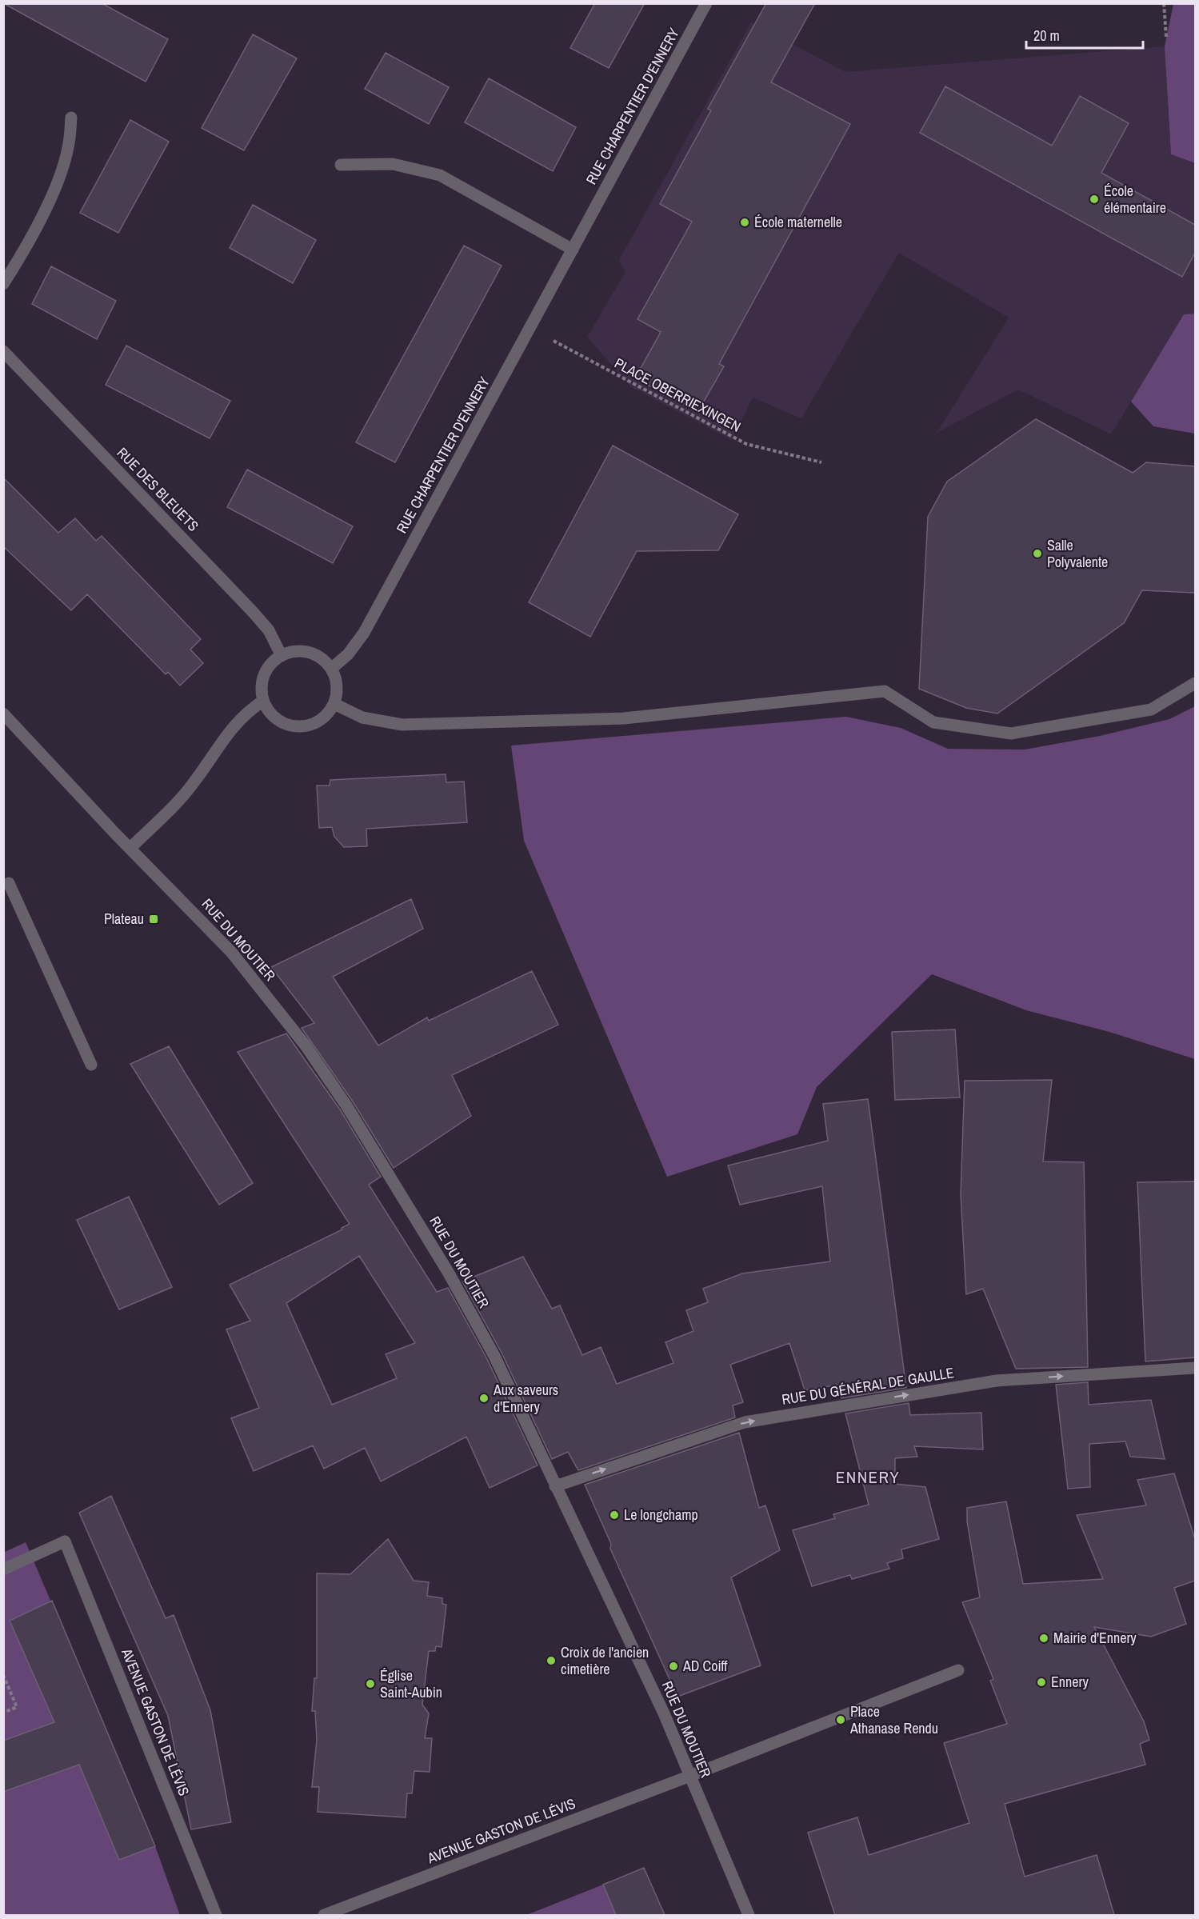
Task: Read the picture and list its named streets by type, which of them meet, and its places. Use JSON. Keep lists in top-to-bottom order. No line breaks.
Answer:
{"streets":{"street":["RUE CHARPENTIER D'ENNERY","RUE DES BLEUETS","RUE DU MOUTIER","RUE DU GÉNÉRAL DE GAULLE","AVENUE GASTON DE LÉVIS"],"path":["PLACE OBERRIEXINGEN"]},"crossings":[["RUE CHARPENTIER D'ENNERY","PLACE OBERRIEXINGEN"],["RUE CHARPENTIER D'ENNERY","RUE DES BLEUETS"],["RUE DU MOUTIER","RUE DU GÉNÉRAL DE GAULLE"],["RUE DU MOUTIER","AVENUE GASTON DE LÉVIS"]],"one_way":["RUE DU GÉNÉRAL DE GAULLE"],"districts":["ENNERY"],"places":{"other":["École élémentaire","École maternelle","Salle Polyvalente","Aux saveurs d'Ennery","Le longchamp","Mairie d'Ennery","Croix de l'ancien cimetière","AD Coiff","Ennery","Église Saint-Aubin","Place Athanase Rendu"],"transit":["Plateau"]},"scale_bar":"20 m"}
